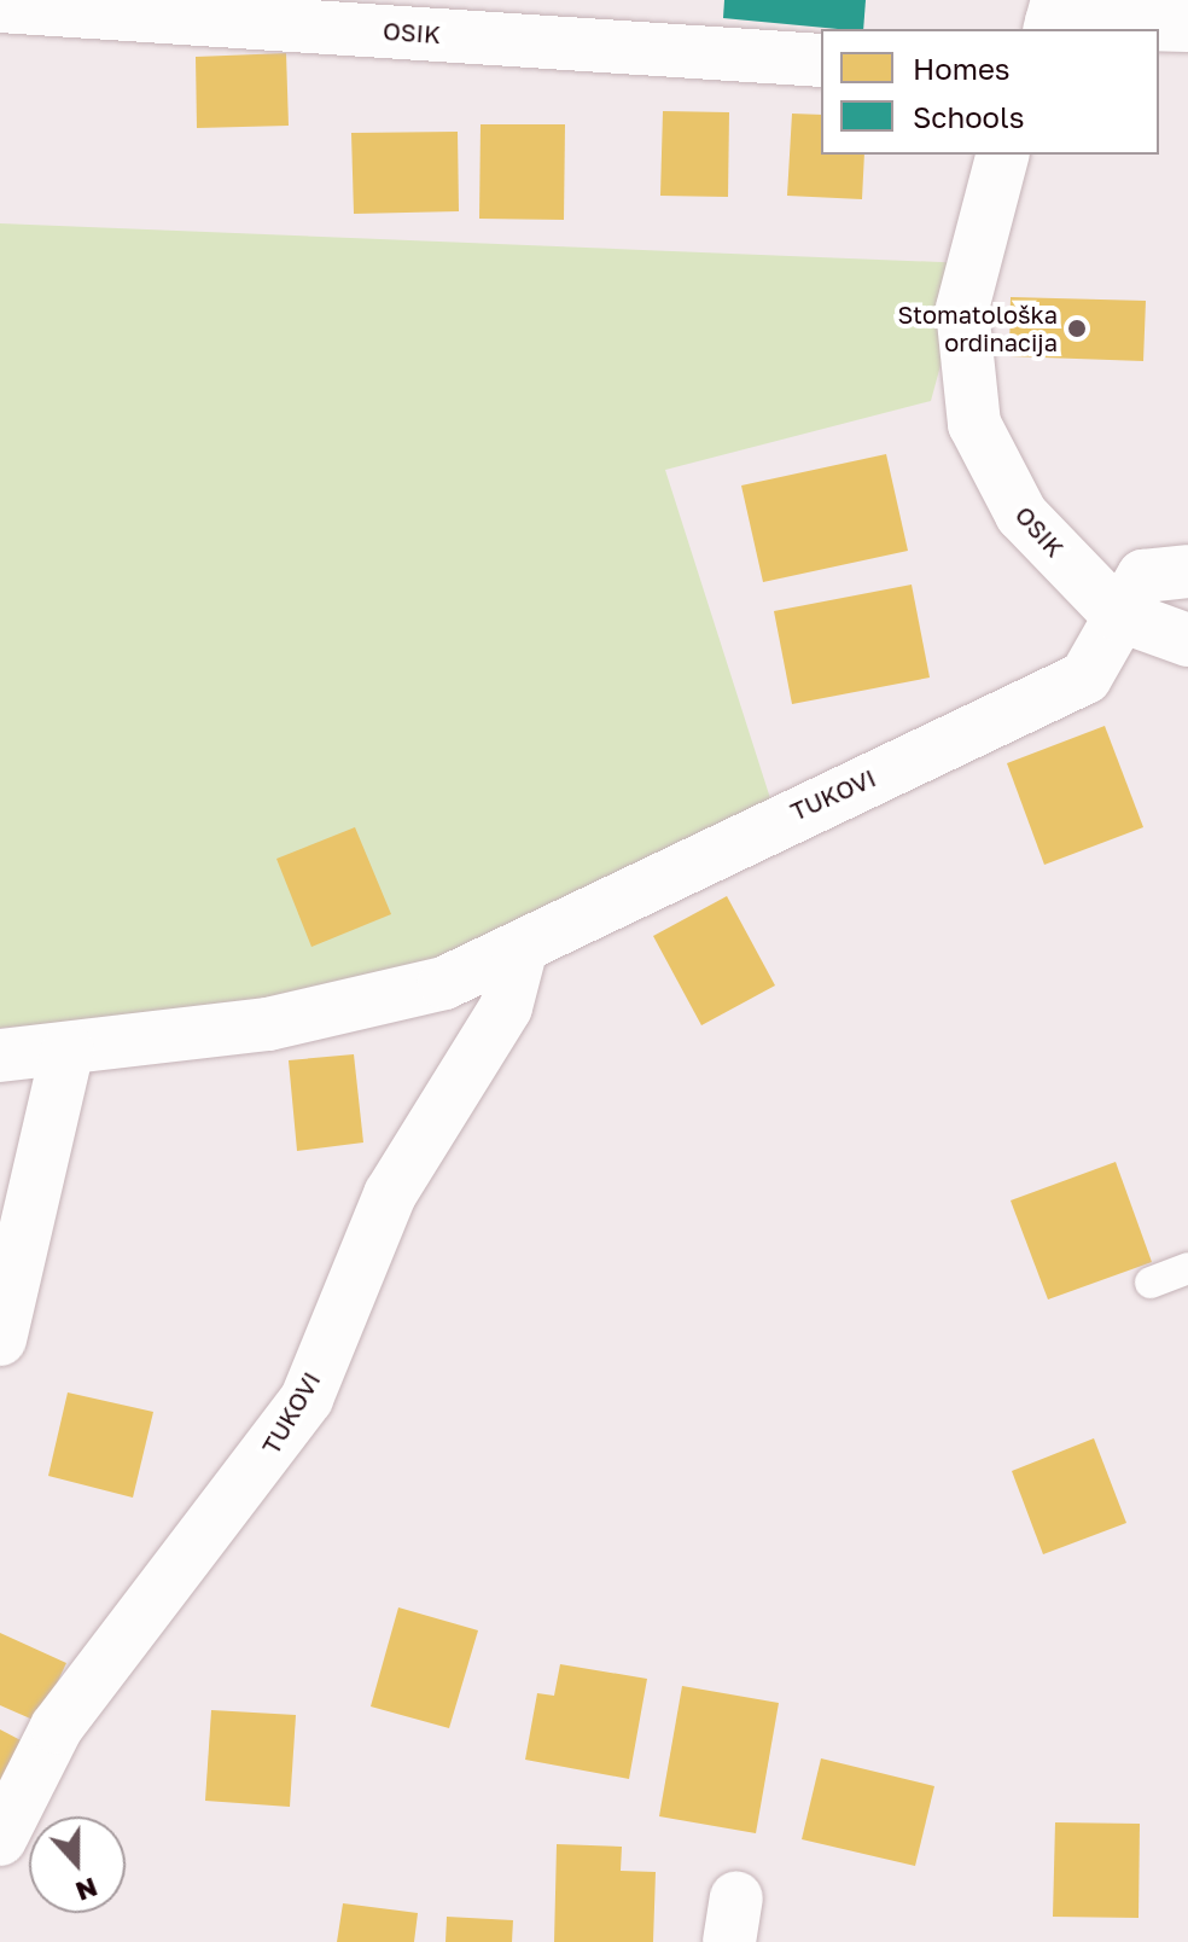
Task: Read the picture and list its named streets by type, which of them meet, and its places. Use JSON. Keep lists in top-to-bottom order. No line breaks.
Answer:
{"streets":{"street":["OSIK","TUKOVI"]},"crossings":[["OSIK","TUKOVI"]],"places":["Stomatološka ordinacija"],"legend":["Homes","Schools"],"north":"bottom"}
